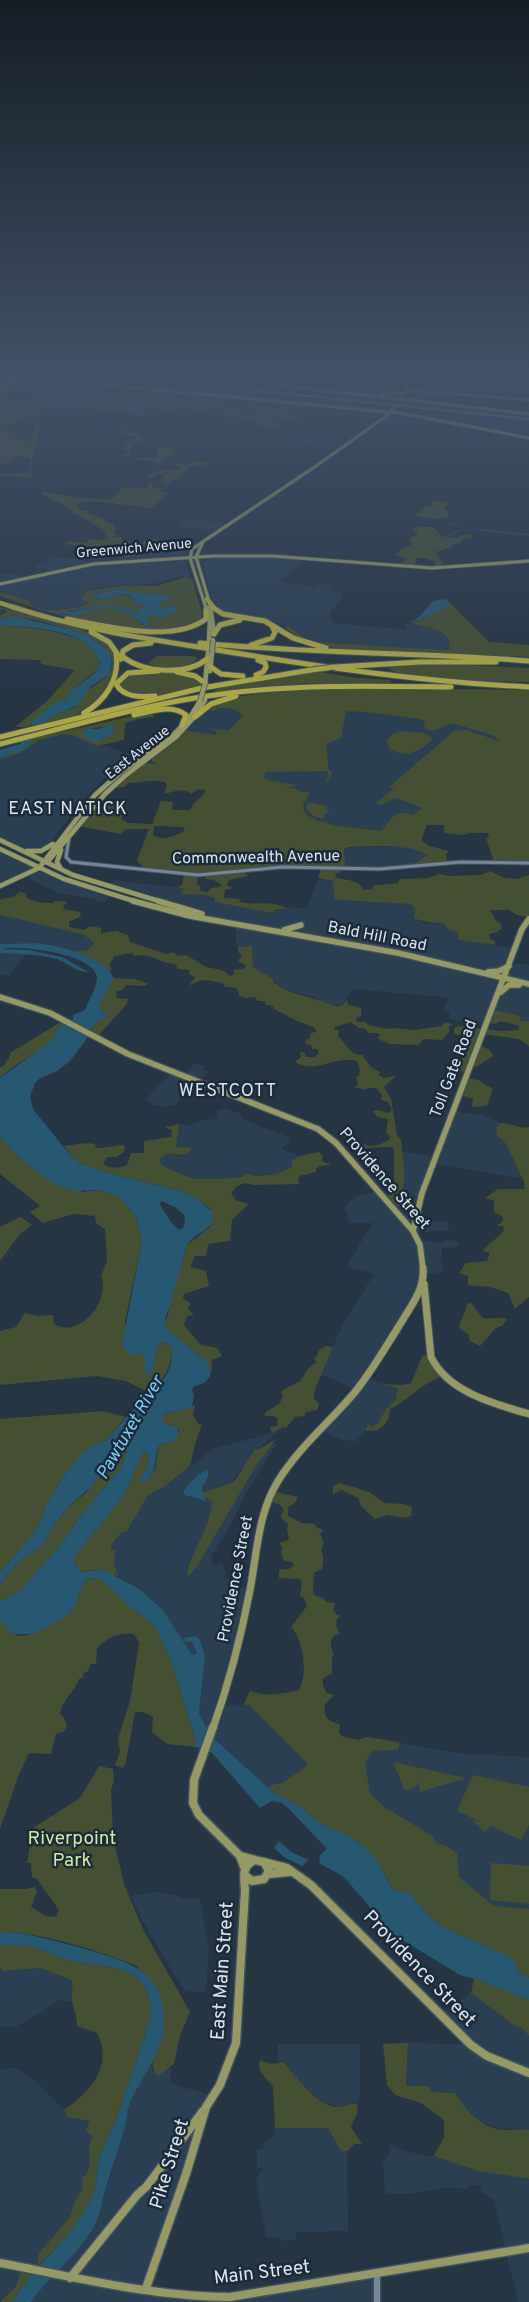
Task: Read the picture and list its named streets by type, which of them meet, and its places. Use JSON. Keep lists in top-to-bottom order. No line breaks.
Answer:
{"streets":{"main road":["Greenwich Avenue","East Avenue","Bald Hill Road","Toll Gate Road","Providence Street","East Main Street","Pike Street","Main Street"],"street":["Commonwealth Avenue"]},"crossings":[["Greenwich Avenue","East Avenue"],["East Avenue","Commonwealth Avenue"],["East Avenue","Bald Hill Road"],["Bald Hill Road","Toll Gate Road"],["Toll Gate Road","Providence Street"],["Providence Street","East Main Street"],["East Main Street","Pike Street"],["Pike Street","Main Street"]],"districts":["EAST NATICK","WESTCOTT"],"water":["Pawtuxet River"],"parks":["Riverpoint Park"]}
